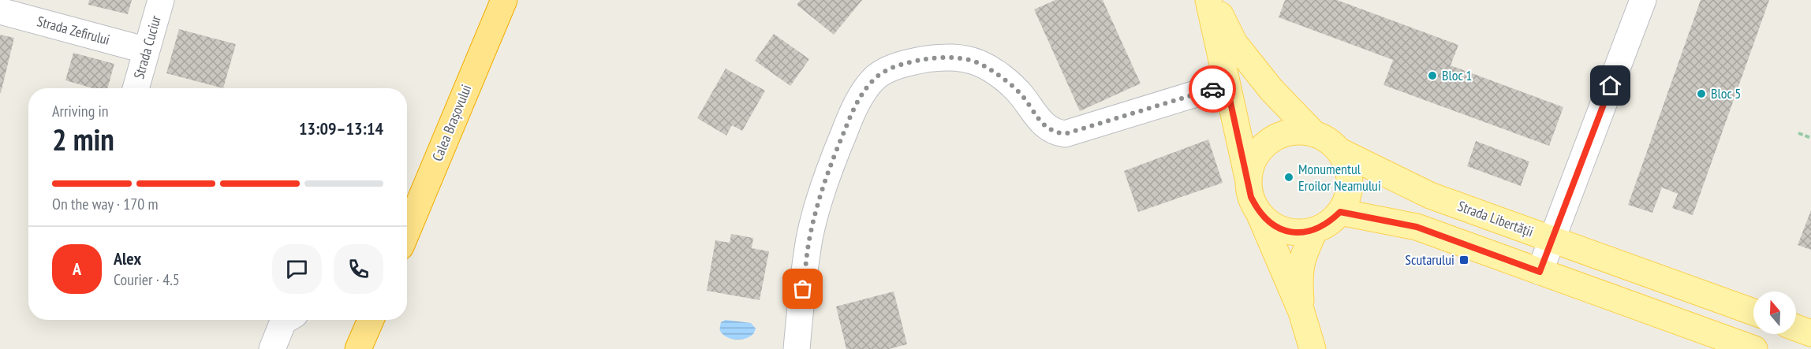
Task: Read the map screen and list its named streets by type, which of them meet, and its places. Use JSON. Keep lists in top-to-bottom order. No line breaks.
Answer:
{"streets":{"highway":["Calea Brașovului"],"main road":["Strada Libertății"],"street":["Strada Zefirului","Strada Cuciur"]},"crossings":[["Strada Zefirului","Strada Cuciur"]],"places":{"other":["Bloc 1","Bloc 5","Monumentul Eroilor Neamului"],"transit":["Scutarului"]},"north":"top","page":{"heading":["2 min","Arriving in","13:09–13:14"],"panel":["Alex","Courier · 4.5"],"bar":"On the way · 170 m","round":"A"}}
